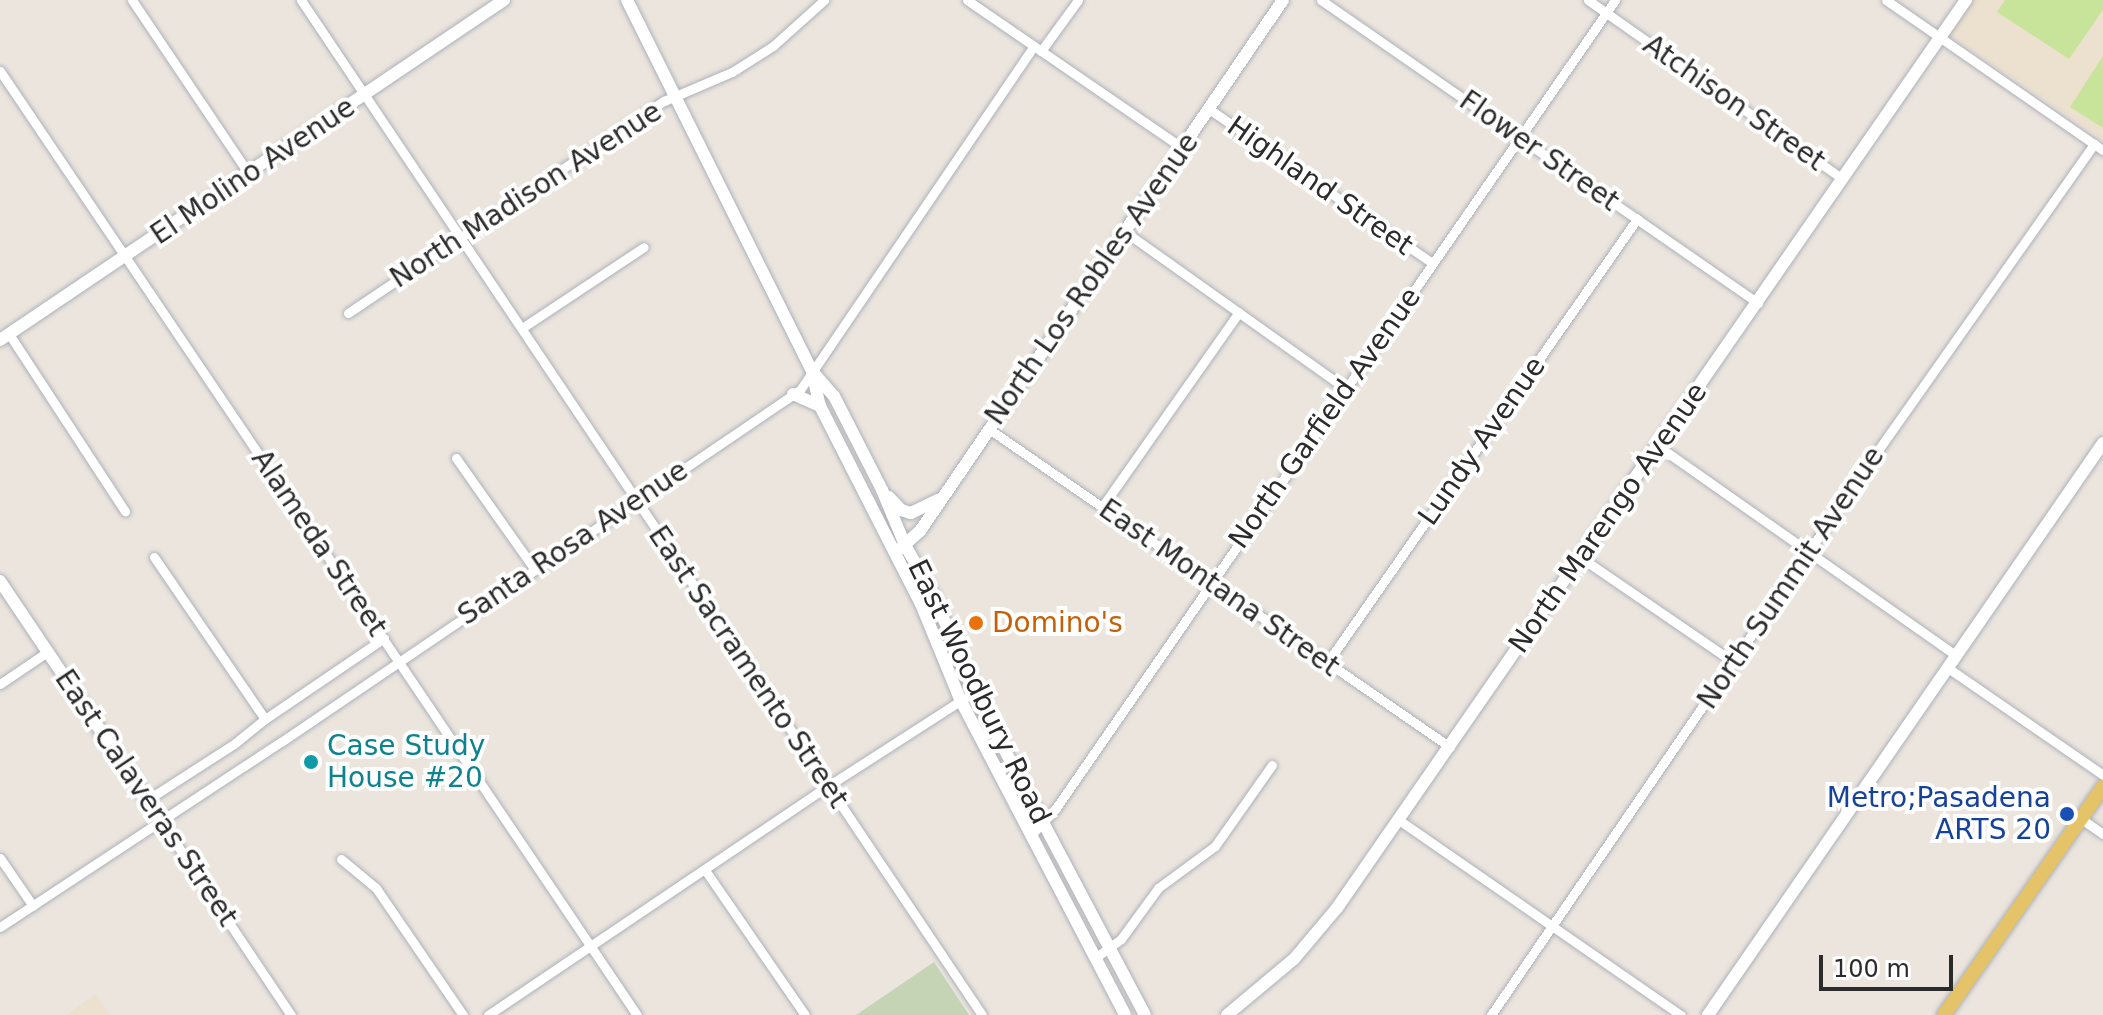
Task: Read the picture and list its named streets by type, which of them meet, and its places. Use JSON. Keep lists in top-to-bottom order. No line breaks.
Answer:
{"streets":{"street":["Atchison Street","Flower Street","El Molino Avenue","Highland Street","North Madison Avenue","North Los Robles Avenue","North Garfield Avenue","Lundy Avenue","North Marengo Avenue","Alameda Street","Santa Rosa Avenue","North Summit Avenue","East Montana Street","East Sacramento Street","East Woodbury Road","East Calaveras Street"]},"crossings":[["Atchison Street","North Garfield Avenue"],["Atchison Street","North Marengo Avenue"],["Flower Street","North Garfield Avenue"],["Flower Street","Lundy Avenue"],["Flower Street","North Marengo Avenue"],["El Molino Avenue","Alameda Street"],["El Molino Avenue","East Sacramento Street"],["Highland Street","North Los Robles Avenue"],["Highland Street","North Garfield Avenue"],["Highland Street","Santa Rosa Avenue"],["North Madison Avenue","East Sacramento Street"],["North Madison Avenue","East Woodbury Road"],["North Los Robles Avenue","East Montana Street"],["North Los Robles Avenue","East Woodbury Road"],["North Garfield Avenue","East Montana Street"],["North Garfield Avenue","East Woodbury Road"],["Lundy Avenue","East Montana Street"],["North Marengo Avenue","East Montana Street"],["Alameda Street","Santa Rosa Avenue"],["Santa Rosa Avenue","East Sacramento Street"],["Santa Rosa Avenue","East Woodbury Road"],["Santa Rosa Avenue","East Calaveras Street"]],"places":["Domino's","Case Study House #20","Metro;Pasadena ARTS 20"],"scale_bar":"100 m"}
